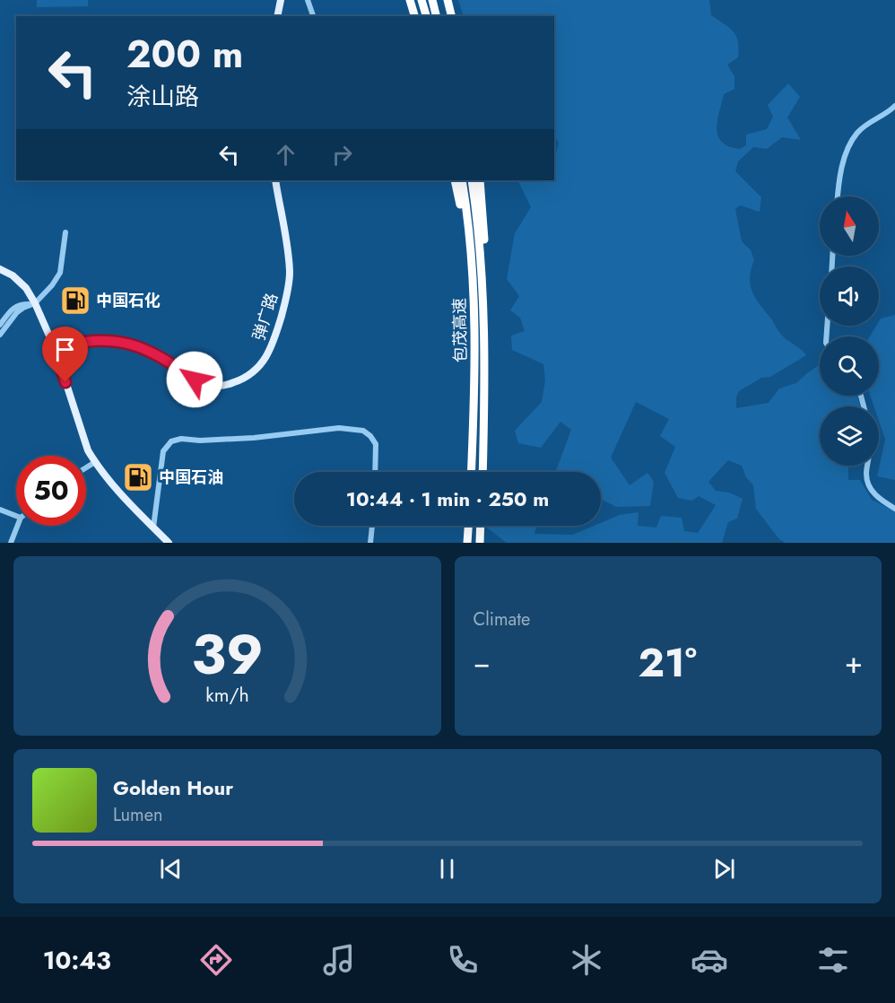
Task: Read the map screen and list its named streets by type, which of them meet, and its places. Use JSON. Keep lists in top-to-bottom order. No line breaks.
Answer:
{"streets":{"highway":["包茂高速"],"main road":["弹广路"]},"places":{"fuel station":["中国石化","中国石油"]},"north":"top","page":{"turn":["200 m","涂山路"],"limit":"50","trip":"10:44 · 1 min · 250 m","tile":"Climate","heat":["−","21°","+"],"song":["Golden Hour","Lumen"],"tabs":"10:43","gauge":["39","km/h"]}}
